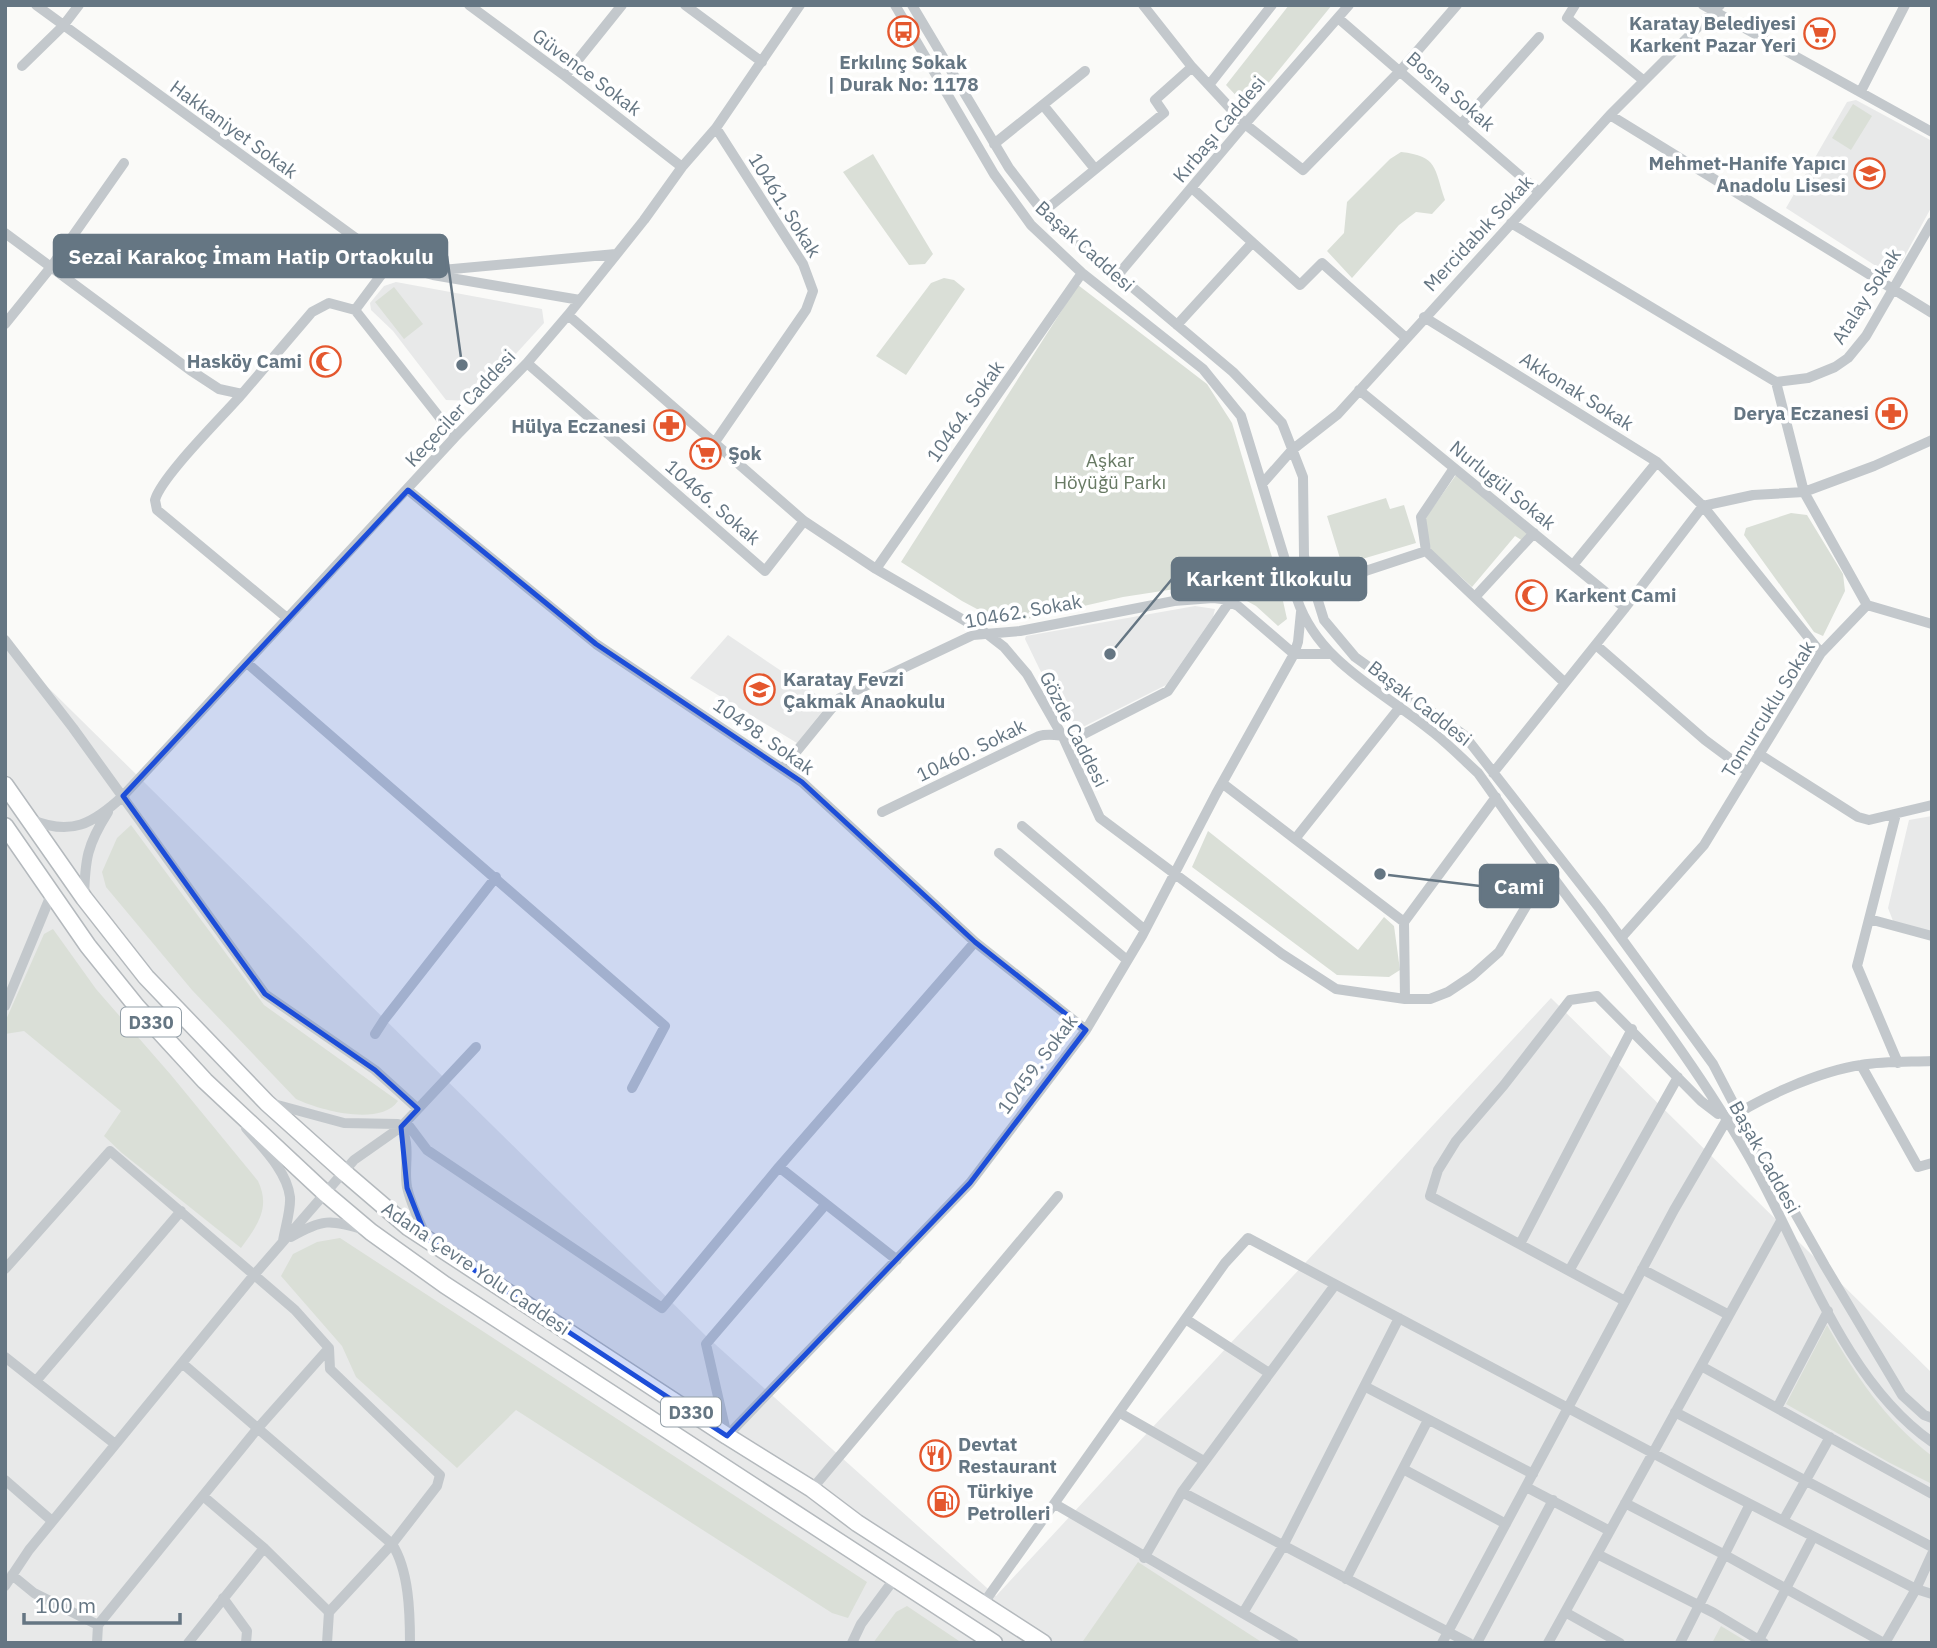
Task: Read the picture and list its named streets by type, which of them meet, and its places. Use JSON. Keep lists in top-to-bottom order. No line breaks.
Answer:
{"streets":{"highway":["D330","Adana Çevre Yolu Caddesi"],"street":["Güvence Sokak","Bosna Sokak","Hakkaniyet Sokak","Kırbaşı Caddesi","10461. Sokak","Mercidabık Sokak","Başak Caddesi","Atalay Sokak","Akkonak Sokak","Keçeciler Caddesi","10464. Sokak","Nurlugül Sokak","10466. Sokak","10462. Sokak","Tomurcuklu Sokak","Gözde Caddesi","10498. Sokak","10460. Sokak","10459. Sokak"]},"crossings":[["Güvence Sokak","Keçeciler Caddesi"],["Bosna Sokak","Kırbaşı Caddesi"],["Bosna Sokak","Mercidabık Sokak"],["Hakkaniyet Sokak","Keçeciler Caddesi"],["Kırbaşı Caddesi","Başak Caddesi"],["10461. Sokak","Keçeciler Caddesi"],["10461. Sokak","Gözde Caddesi"],["Mercidabık Sokak","Başak Caddesi"],["Mercidabık Sokak","Akkonak Sokak"],["Mercidabık Sokak","Nurlugül Sokak"],["Başak Caddesi","10464. Sokak"],["Başak Caddesi","Tomurcuklu Sokak"],["Başak Caddesi","Gözde Caddesi"],["Başak Caddesi","10459. Sokak"],["Akkonak Sokak","Tomurcuklu Sokak"],["Keçeciler Caddesi","10466. Sokak"],["Keçeciler Caddesi","Gözde Caddesi"],["Keçeciler Caddesi","10498. Sokak"],["10464. Sokak","Gözde Caddesi"],["10466. Sokak","Gözde Caddesi"],["10462. Sokak","Gözde Caddesi"],["10462. Sokak","10498. Sokak"],["10462. Sokak","10460. Sokak"],["Gözde Caddesi","10460. Sokak"],["Gözde Caddesi","10459. Sokak"],["10498. Sokak","10459. Sokak"],["10459. Sokak","Adana Çevre Yolu Caddesi"]],"parks":["Aşkar Höyüğü Parkı"],"places":{"bus stop":["Erkılınç Sokak | Durak No: 1178"],"supermarket":["Karatay Belediyesi Karkent Pazar Yeri","Şok"],"school or university":["Mehmet-Hanife Yapıcı Anadolu Lisesi","Karatay Fevzi Çakmak Anaokulu"],"mosque":["Hasköy Cami","Karkent Cami"],"other":["Sezai Karakoç İmam Hatip Ortaokulu","Karkent İlkokulu","Cami"],"pharmacy":["Derya Eczanesi","Hülya Eczanesi"],"restaurant":["Devtat Restaurant"],"fuel station":["Türkiye Petrolleri"]},"scale_bar":"100 m"}
